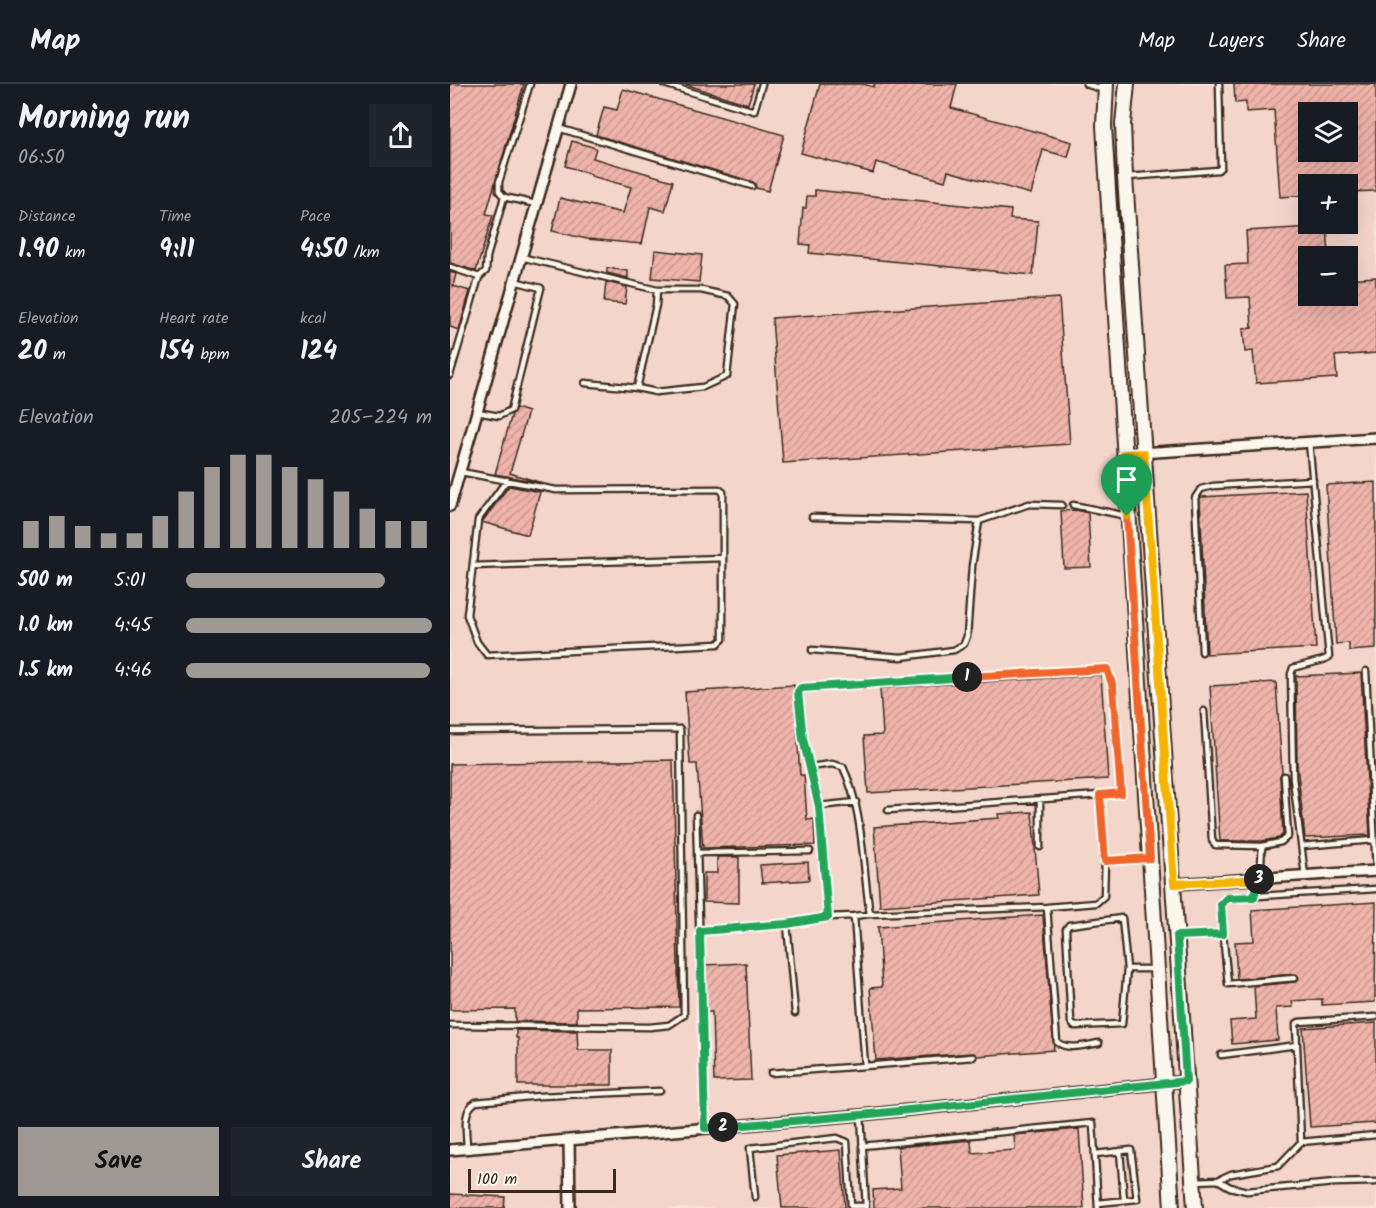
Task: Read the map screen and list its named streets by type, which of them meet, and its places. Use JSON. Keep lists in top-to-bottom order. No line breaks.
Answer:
{"scale_bar":"100 m","page":{"header":"Map","nav":["Map","Layers","Share"],"heading":["Morning run","06:50"],"map_buttons":["+","−"],"stats":[["Distance","1.90 km"],["Time","9:11"],["Pace","4:50 /km"],["Elevation","20 m"],["Heart rate","154 bpm"],["kcal","124"]],"chart":["Elevation","205–224 m"],"list":[{"name":"500 m","note":"5:01"},{"name":"1.0 km","note":"4:45"},{"name":"1.5 km","note":"4:46"}],"pins":["1","3","2"],"buttons":["Save","Share"],"scale":"100 m"}}
